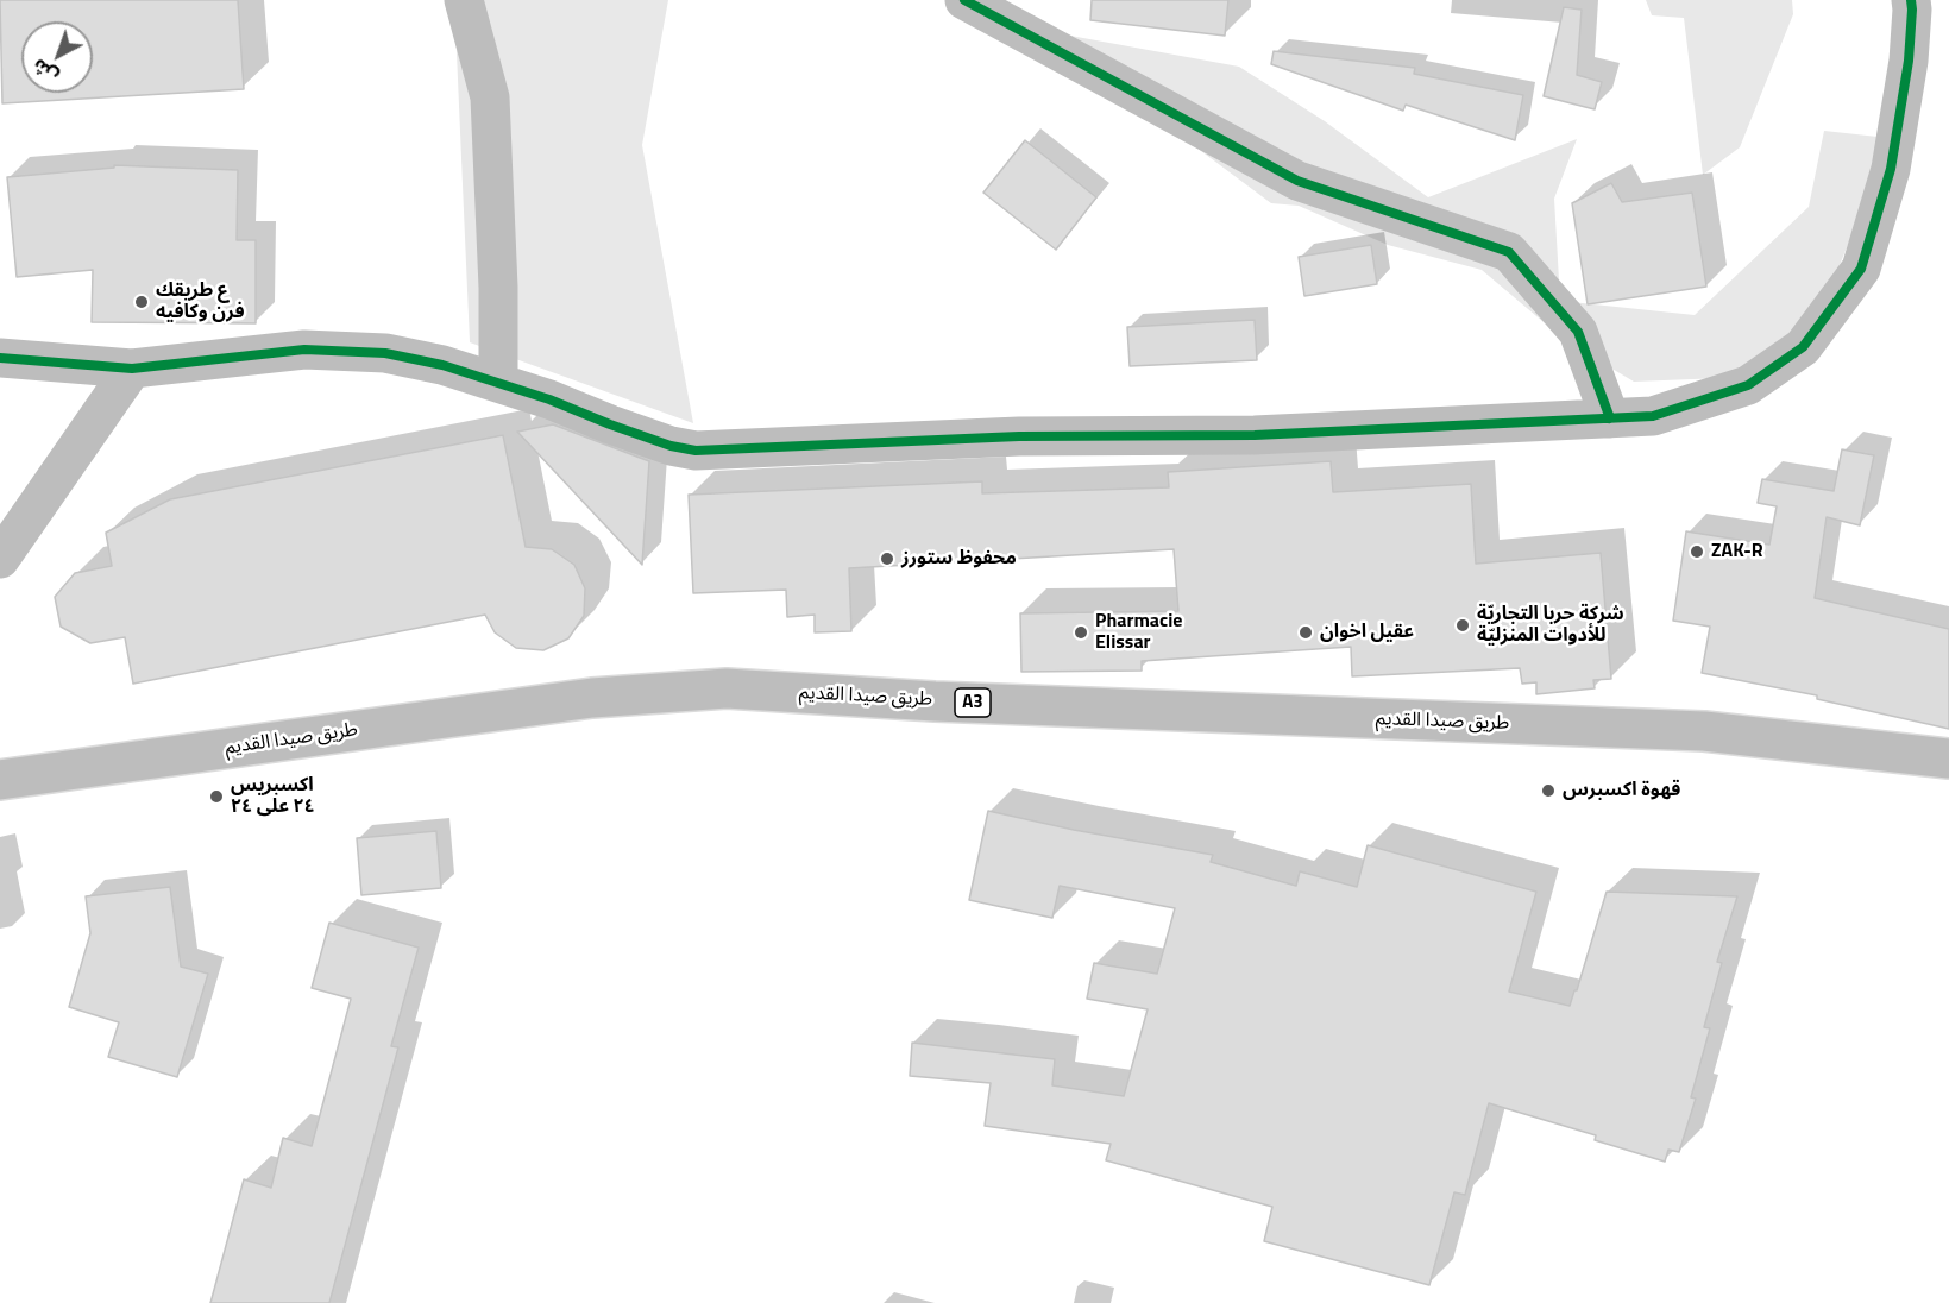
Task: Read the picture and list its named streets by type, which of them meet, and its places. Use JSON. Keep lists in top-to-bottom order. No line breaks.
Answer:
{"streets":{"main road":["طريق صيدا القديم","A3"]},"places":["ع طريقك فرن وكافيه","ZAK-R","محفوظ ستورز","شركة حربا التجاريّة للأدوات المنزليّة","Pharmacie Elissar","عقيل اخوان","قهوة اكسبرس","اكسبريس ٢٤ على ٢٤"],"north":"bottom left"}
